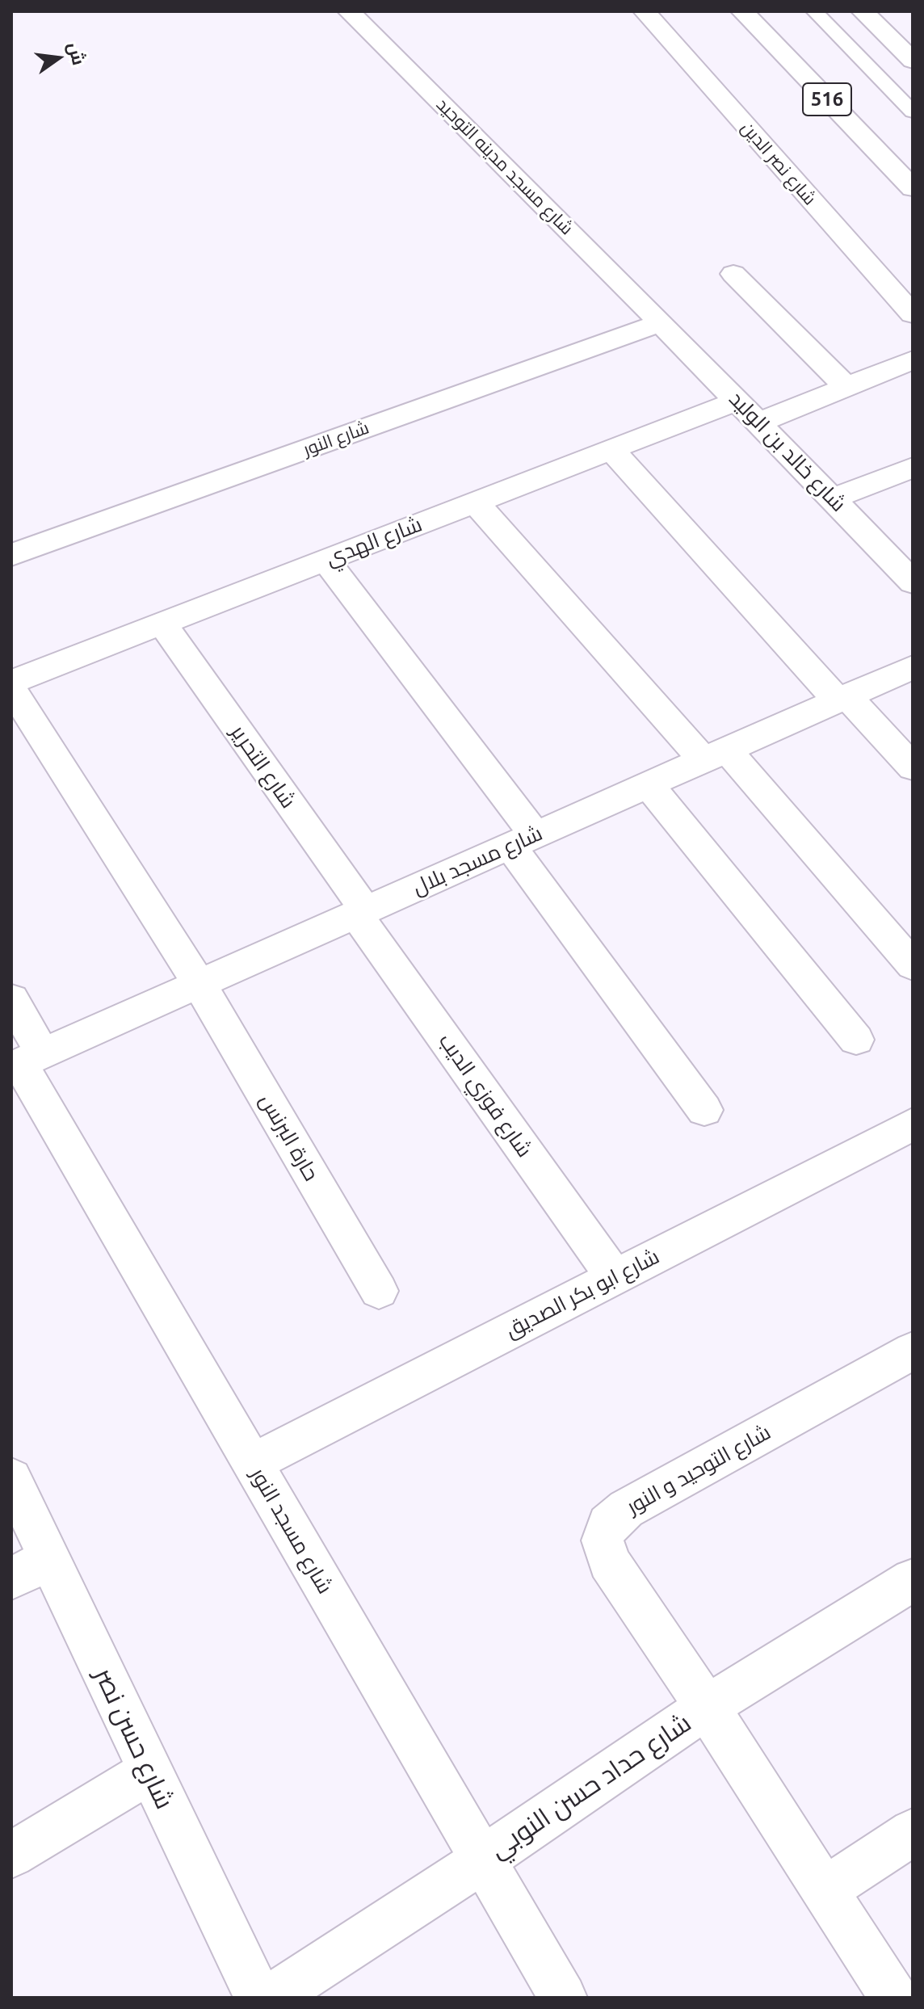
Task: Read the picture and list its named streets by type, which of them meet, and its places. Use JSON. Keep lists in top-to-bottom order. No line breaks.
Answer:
{"streets":{"main road":["516","شارع نصر الدين","شارع مسجد مدينه التوحيد","شارع النور","شارع خالد بن الوليد","شارع الهدي","شارع التحرير","شارع مسجد بلال","شارع فوزي الديب","حارة البرنس","شارع ابو بكر الصديق","شارع التوحيد و النور","شارع مسجد النور","شارع حسن نصر","شارع حداد حسن النوبي"]},"crossings":[["شارع مسجد مدينه التوحيد","شارع النور"],["شارع مسجد مدينه التوحيد","شارع خالد بن الوليد"],["شارع النور","شارع خالد بن الوليد"],["شارع خالد بن الوليد","شارع الهدي"],["شارع الهدي","شارع التحرير"],["شارع التحرير","شارع مسجد بلال"],["شارع التحرير","شارع فوزي الديب"],["شارع مسجد بلال","شارع فوزي الديب"],["شارع مسجد بلال","حارة البرنس"],["شارع مسجد بلال","شارع مسجد النور"],["شارع فوزي الديب","شارع ابو بكر الصديق"],["شارع ابو بكر الصديق","شارع مسجد النور"],["شارع التوحيد و النور","شارع حداد حسن النوبي"],["شارع مسجد النور","شارع حداد حسن النوبي"]],"north":"right"}
